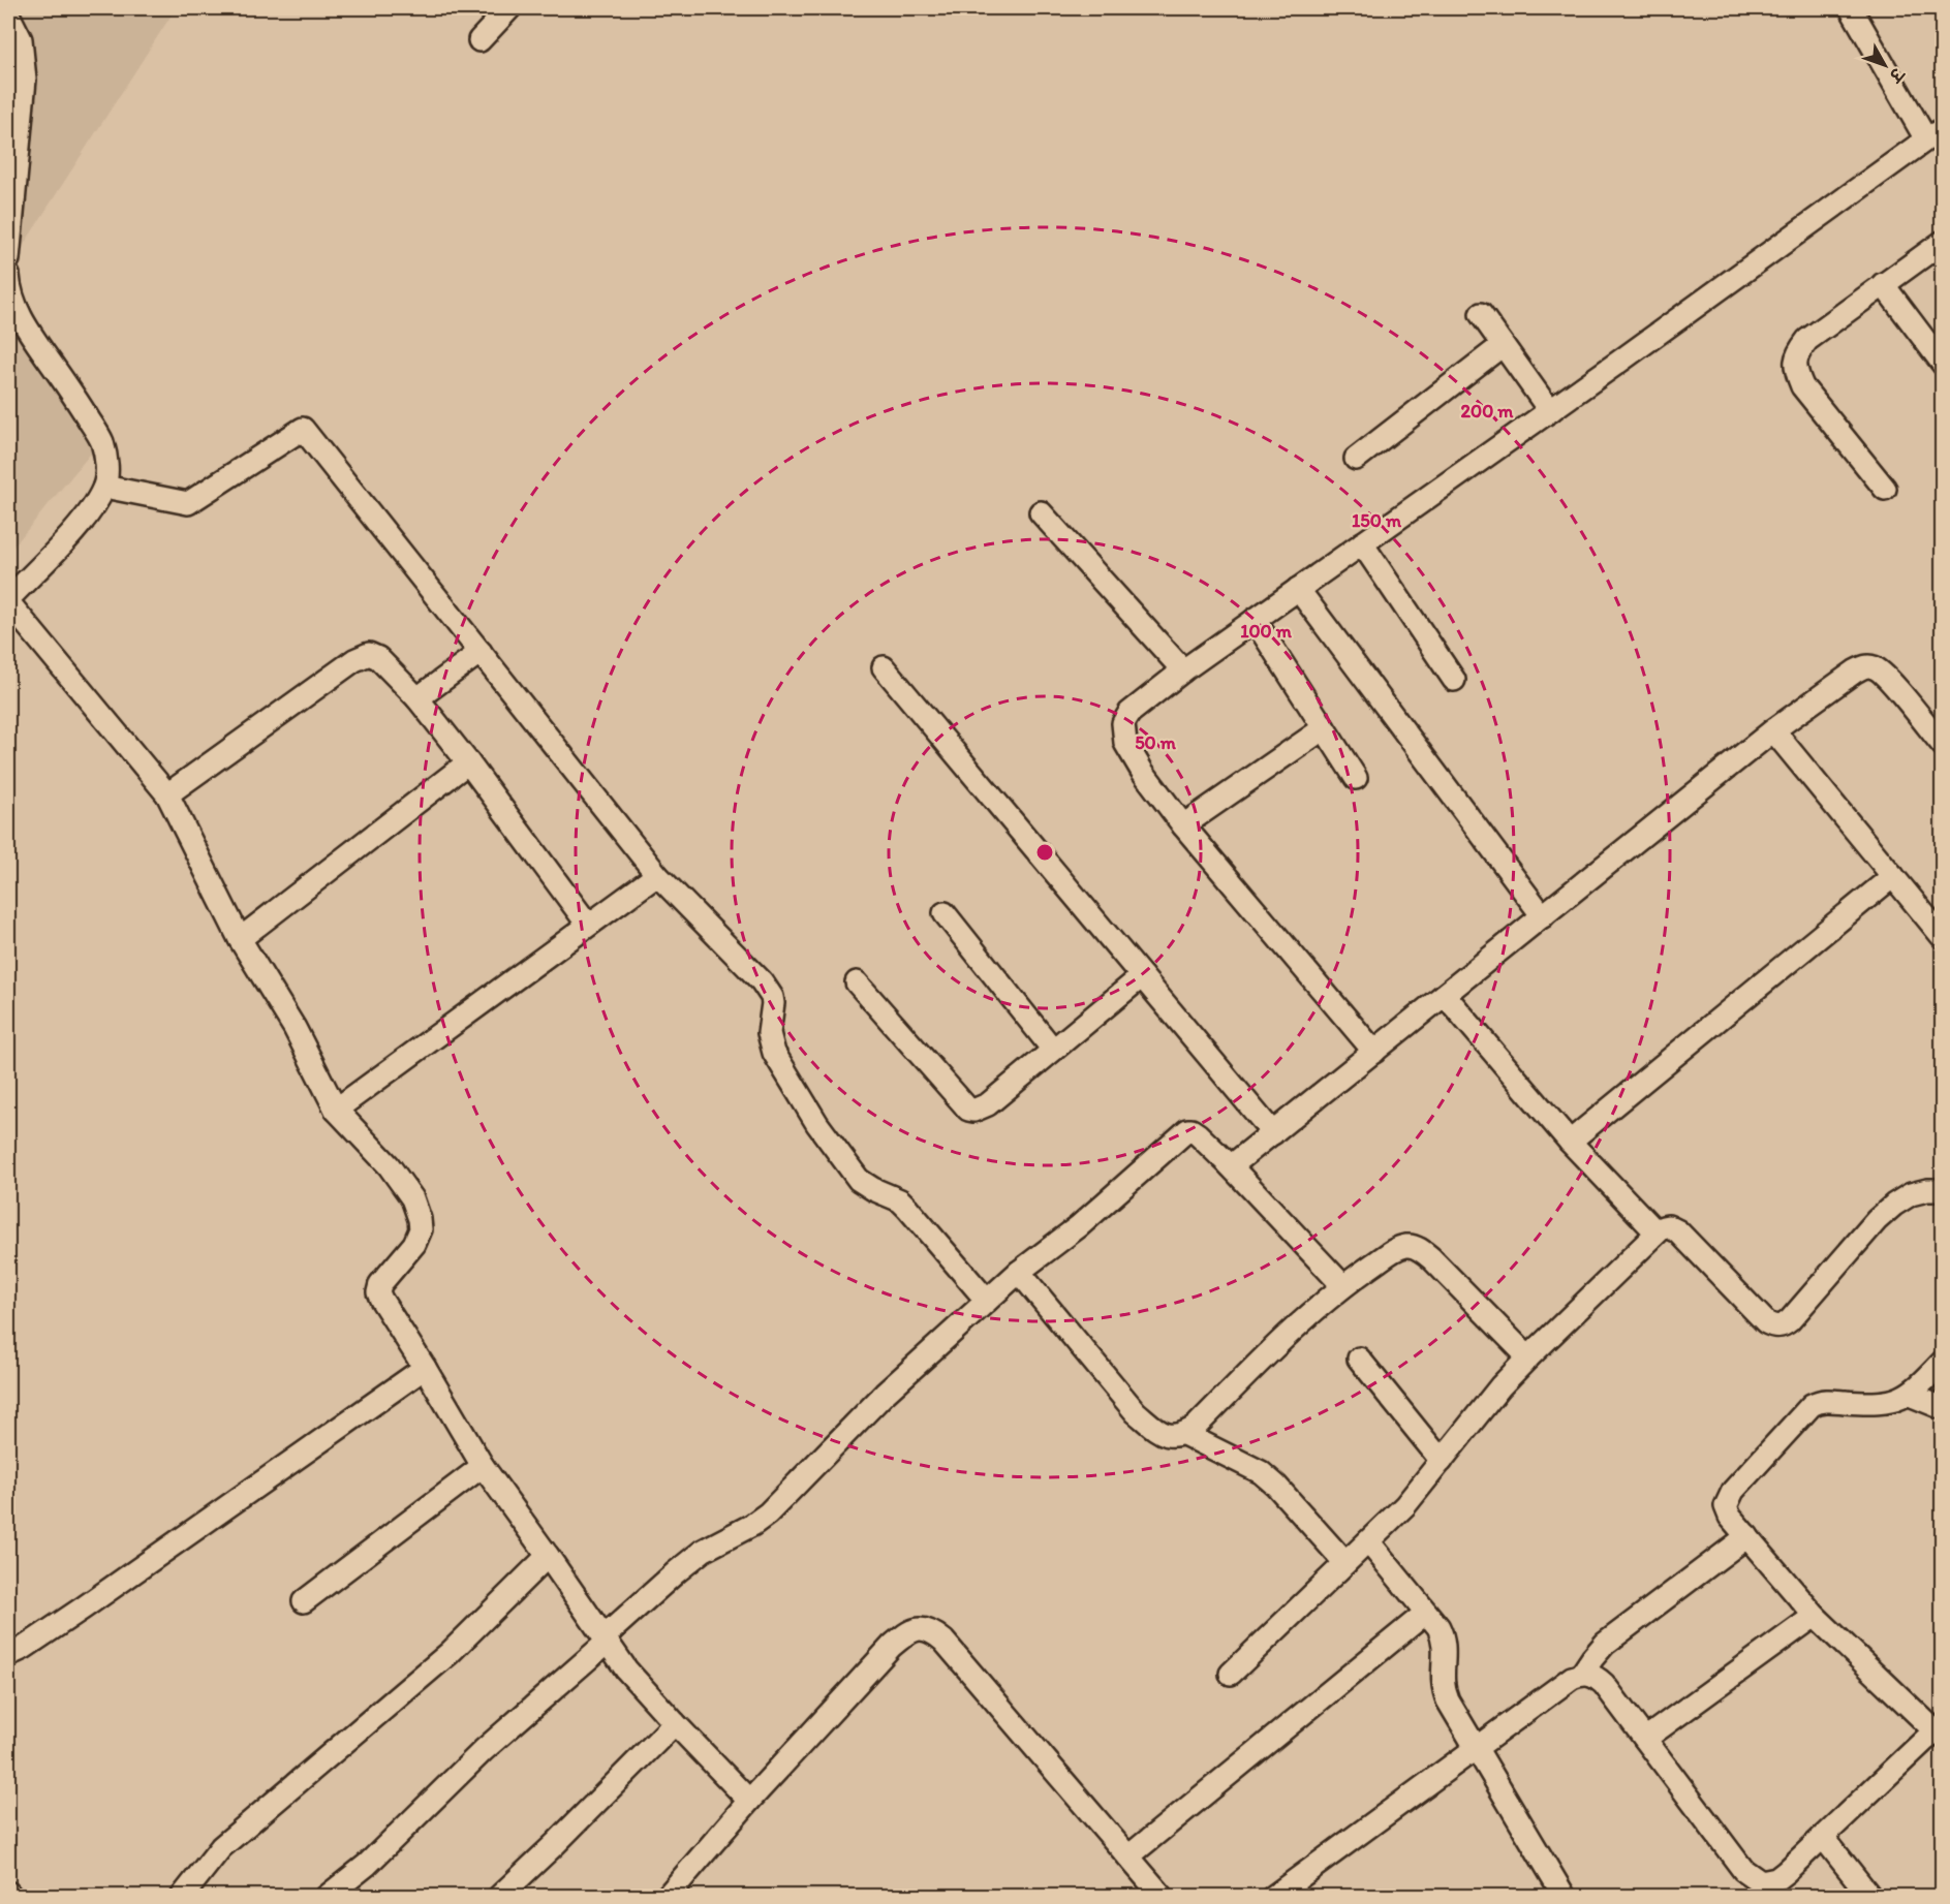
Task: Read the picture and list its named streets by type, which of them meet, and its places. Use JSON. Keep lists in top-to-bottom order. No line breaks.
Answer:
{"north":"bottom right","rings":["200 m","150 m","100 m","50 m"]}
